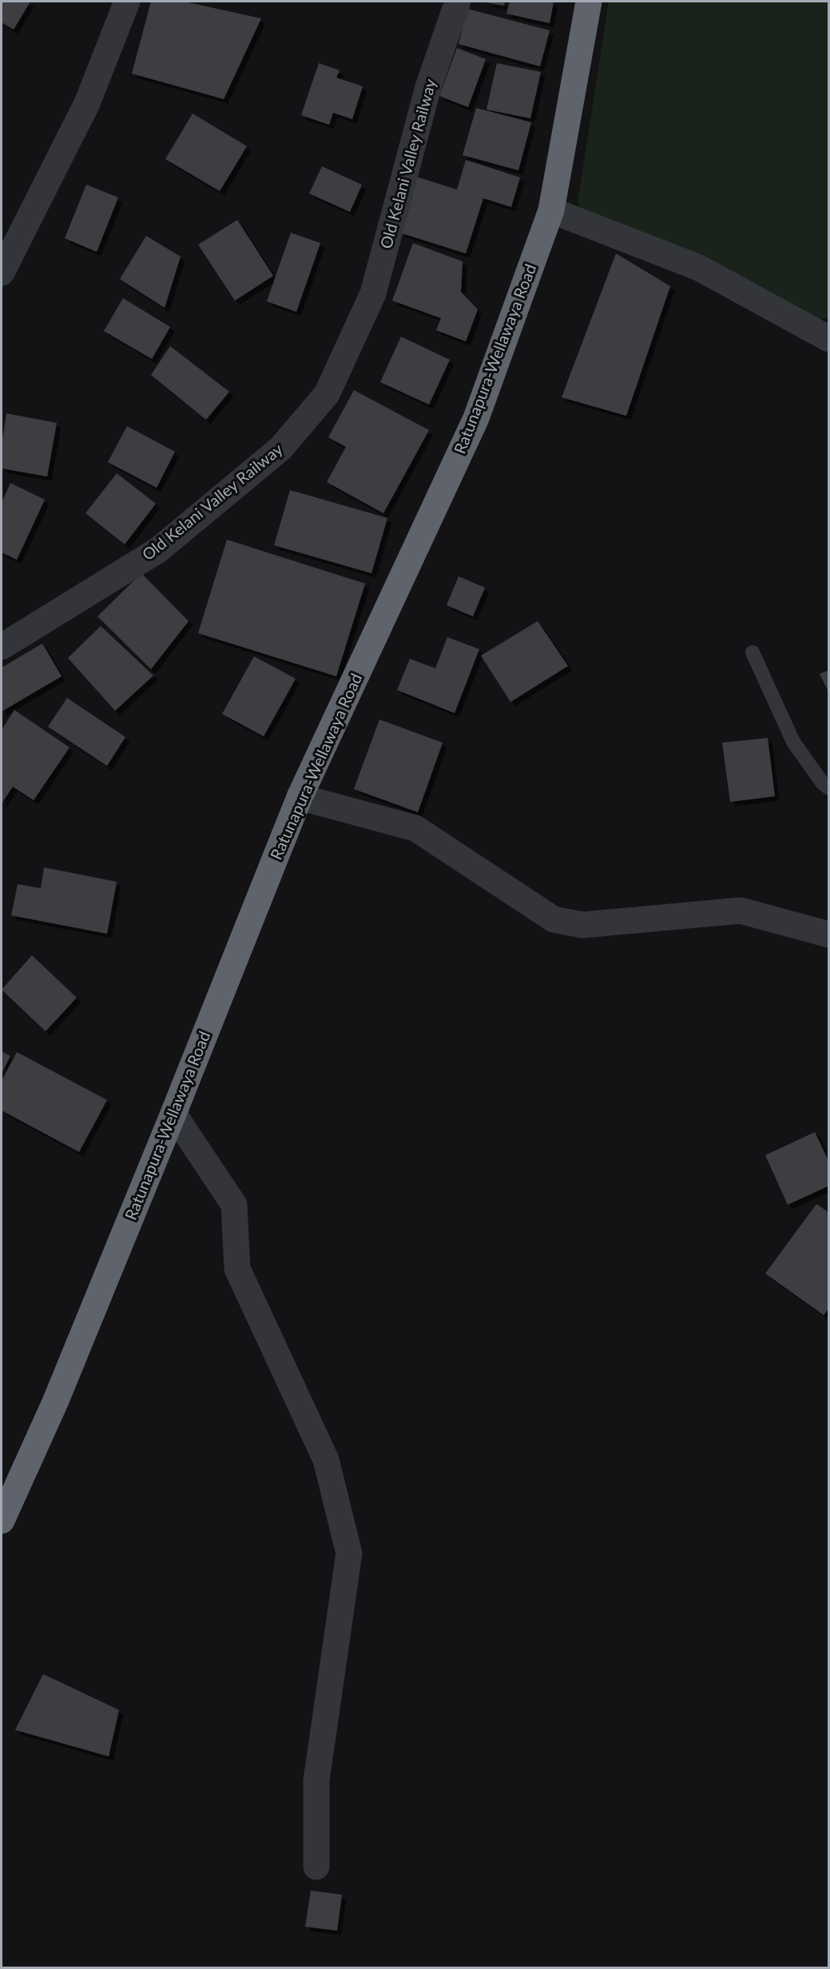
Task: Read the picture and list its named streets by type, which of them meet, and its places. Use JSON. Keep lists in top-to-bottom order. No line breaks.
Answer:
{"streets":{"highway":["Ratunapura-Wellawaya Road"],"street":["Old Kelani Valley Railway"]}}
